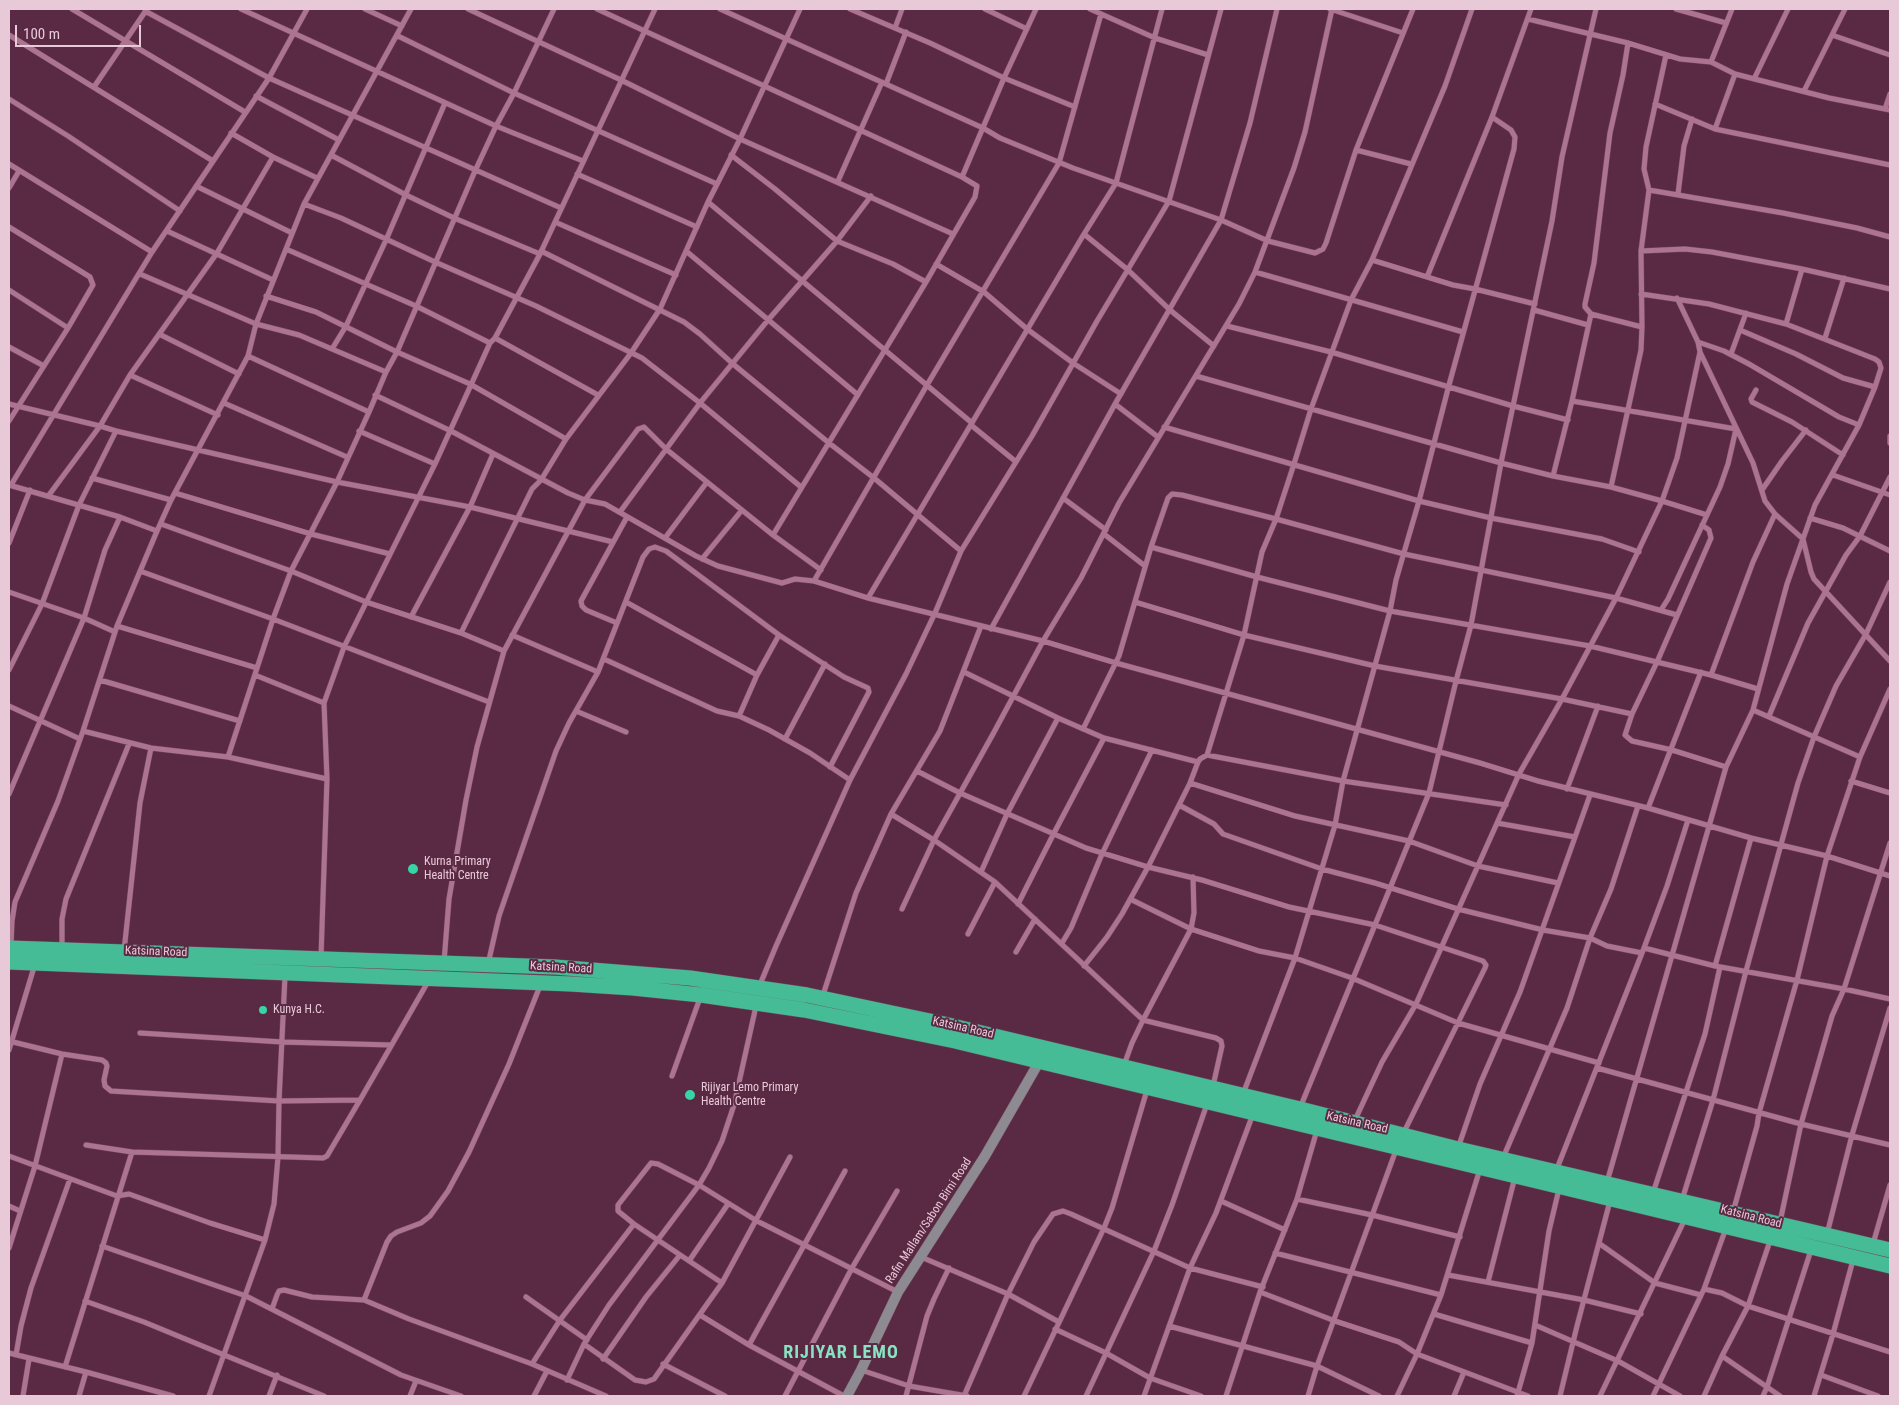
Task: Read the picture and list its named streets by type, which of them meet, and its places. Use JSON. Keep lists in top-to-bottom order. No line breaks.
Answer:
{"streets":{"highway":["Katsina Road"],"street":["Rafin Mallam/Sabon Birni Road"]},"crossings":[["Katsina Road","Rafin Mallam/Sabon Birni Road"]],"districts":["RIJIYAR LEMO"],"places":["Kurna Primary Health Centre","Kunya H.C.","Rijiyar Lemo Primary Health Centre"],"scale_bar":"100 m"}
